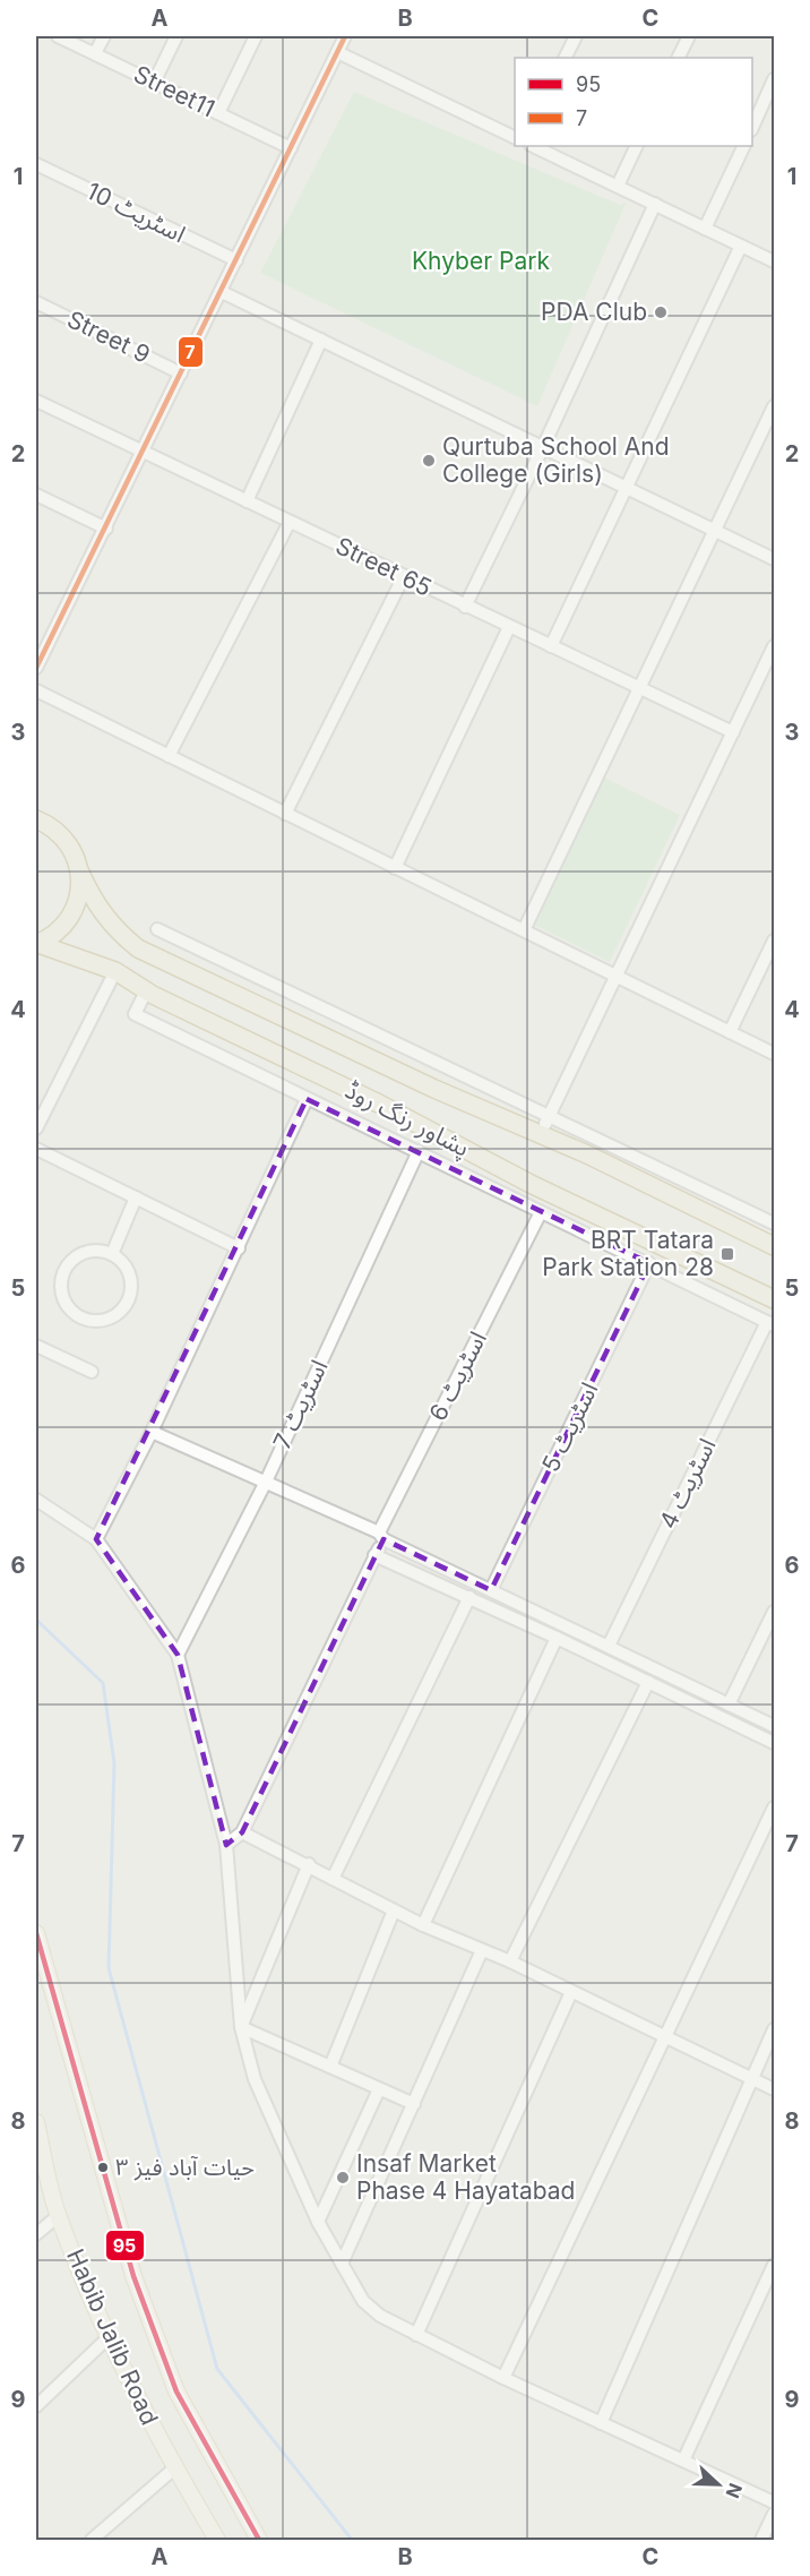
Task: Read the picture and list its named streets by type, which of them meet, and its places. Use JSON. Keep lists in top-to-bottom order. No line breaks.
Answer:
{"streets":{"highway":["پشاور رنگ روڈ"],"main road":["Habib Jalib Road"],"street":["Street11","اسٹریٹ 10","Street 9","Street 65","اسٹریٹ 6","اسٹریٹ 7","اسٹریٹ 5","اسٹریٹ 4"]},"parks":["Khyber Park"],"places":{"other":["PDA Club","Qurtuba School And College (Girls)","حیات آباد فیز ۳","Insaf Market Phase 4 Hayatabad"],"transit":["BRT Tatara Park Station 28"]},"lines":["transit line 7","transit line 95"],"legend":["95","7"],"north":"right","grid":{"columns":["A","B","C"],"rows":["1","2","3","4","5","6","7","8","9"]}}
